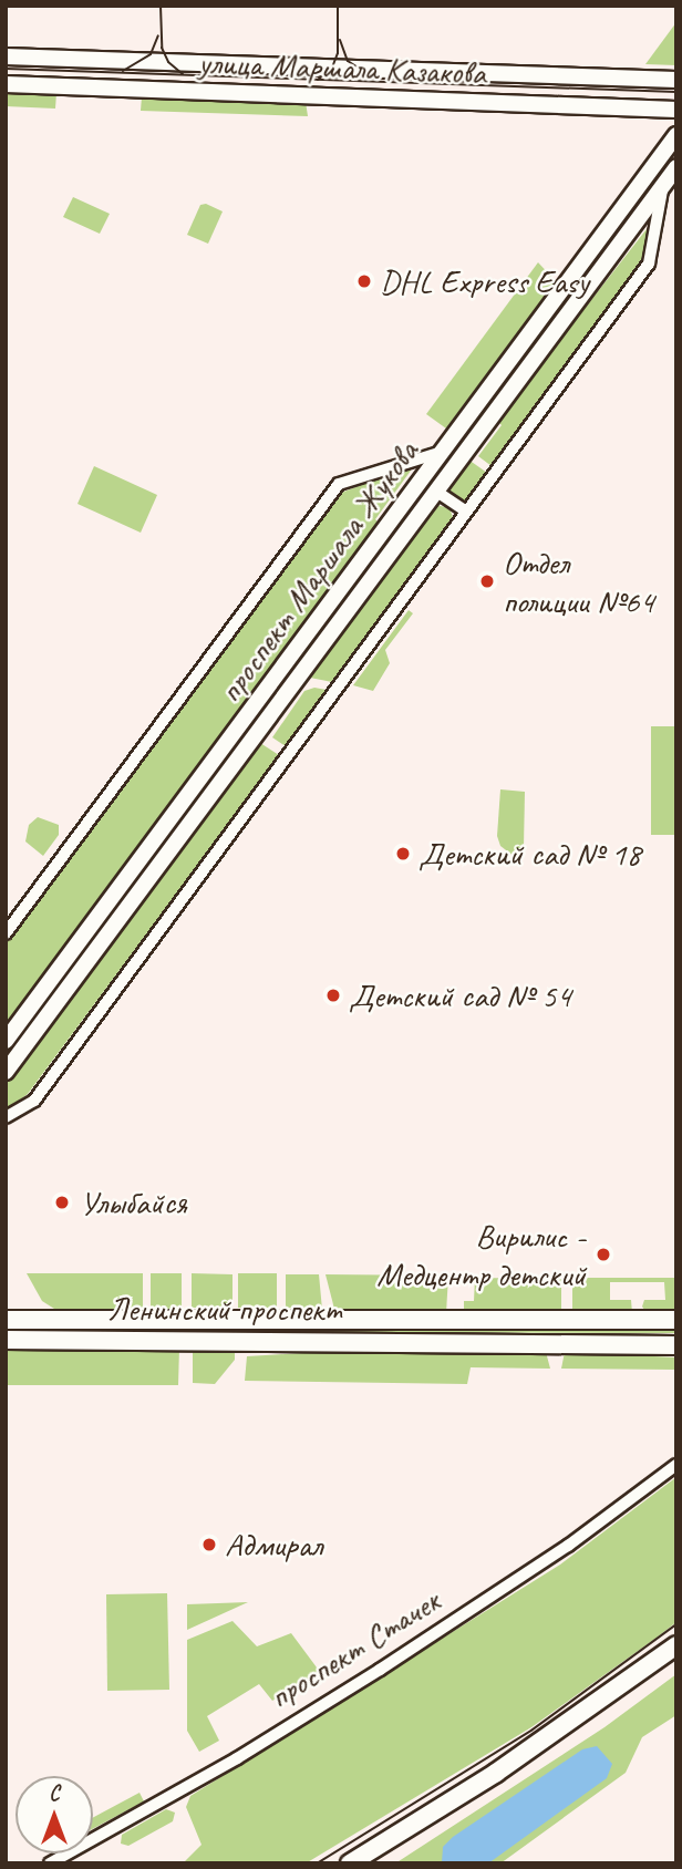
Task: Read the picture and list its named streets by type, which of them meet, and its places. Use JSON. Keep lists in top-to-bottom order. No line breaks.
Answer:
{"streets":{"main road":["улица Маршала Казакова","проспект Маршала Жукова","Ленинский проспект"],"street":["проспект Стачек"]},"places":["DHL Express Easy","Отдел полиции №64","Детский сад № 18","Детский сад № 54","Улыбайся","Вирилис - Медцентр детский","Адмирал"],"north":"top"}
